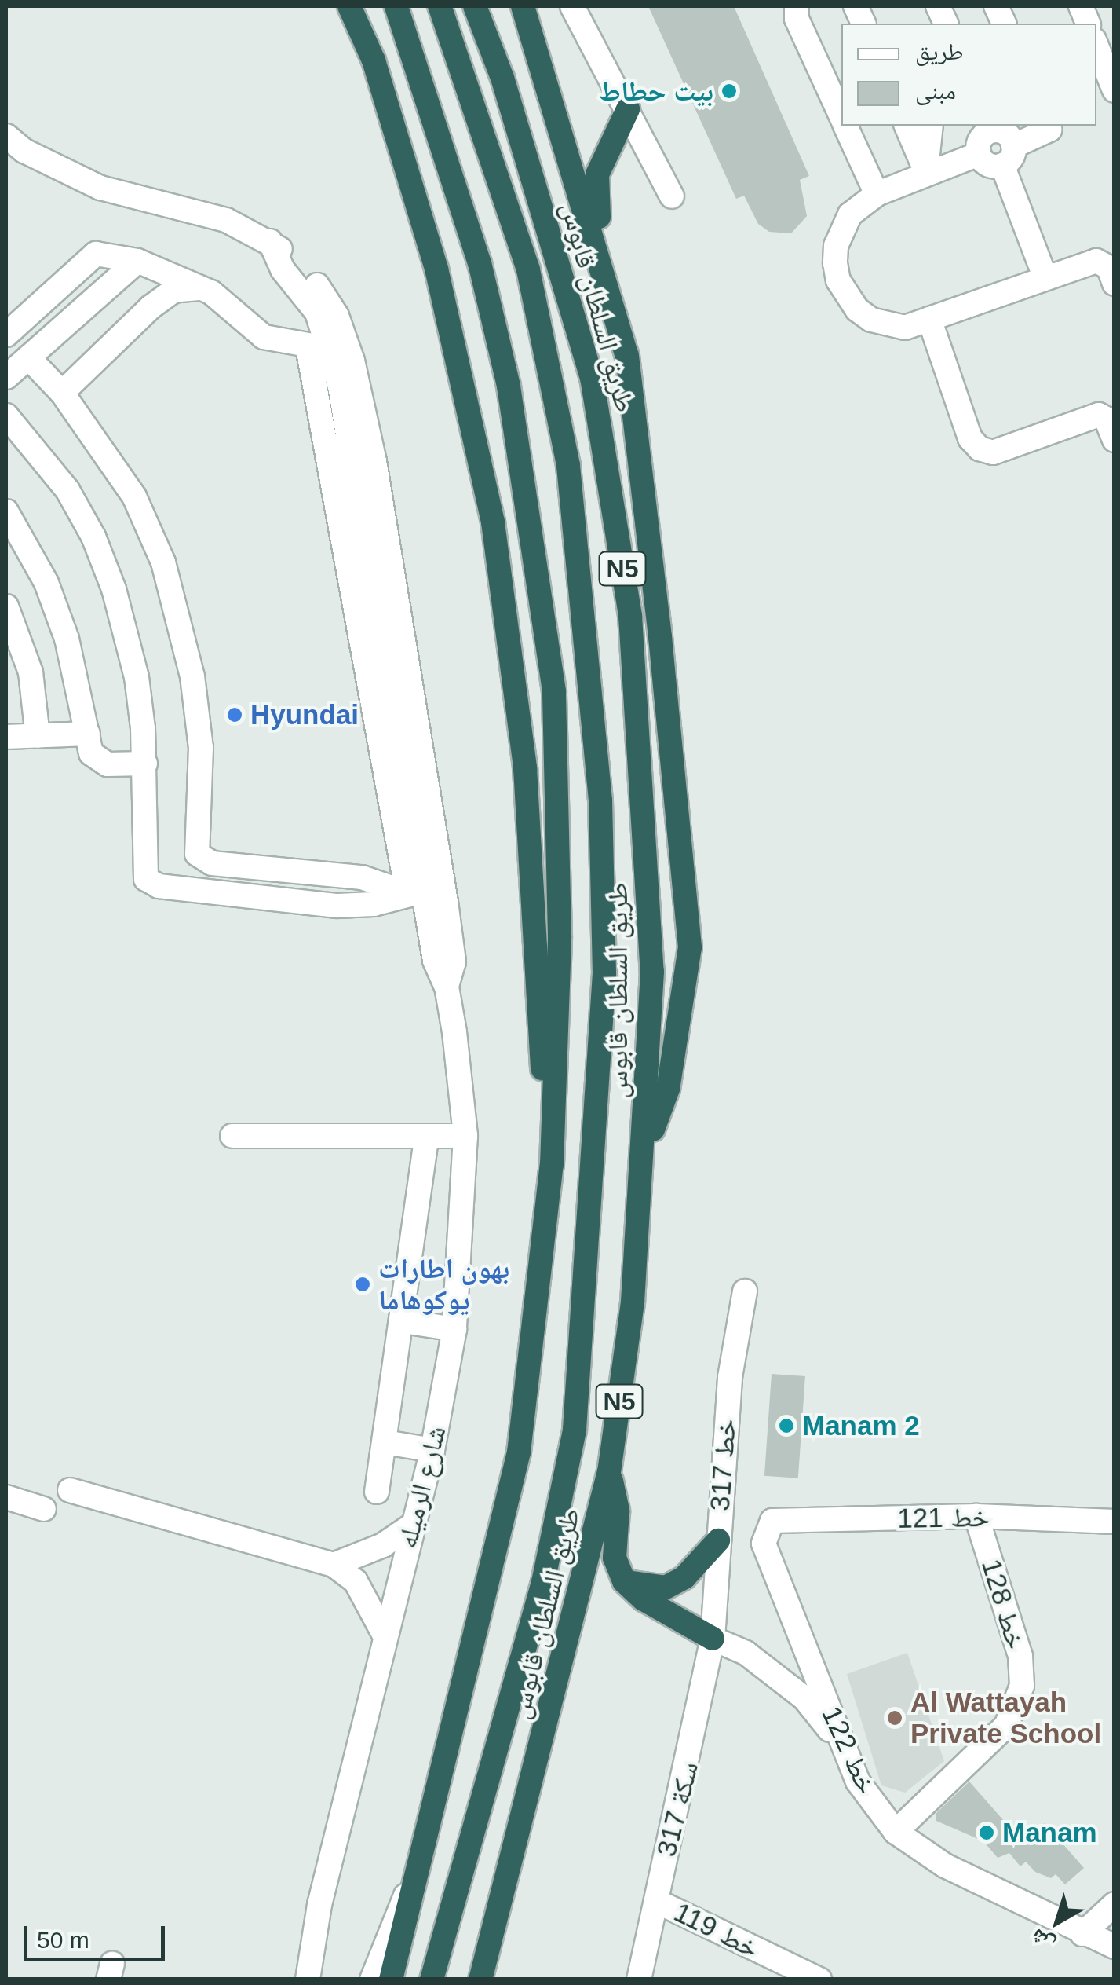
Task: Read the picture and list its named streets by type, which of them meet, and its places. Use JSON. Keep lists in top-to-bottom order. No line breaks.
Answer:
{"streets":{"highway":["طريق السلطان قابوس","N5"],"street":["خط 317","شارع الرميله","خط 121","خط 128","خط 122","سكة 317","خط 119"]},"crossings":[["خط 317","سكة 317"],["خط 121","خط 128"],["خط 121","خط 122"],["خط 128","خط 122"],["سكة 317","خط 119"]],"places":["بيت حطاط","Hyundai","بهون اطارات يوكوهاما","Manam 2","Al Wattayah Private School","Manam"],"legend":["طريق","مبنى"],"scale_bar":"50 m","north":"bottom left"}
